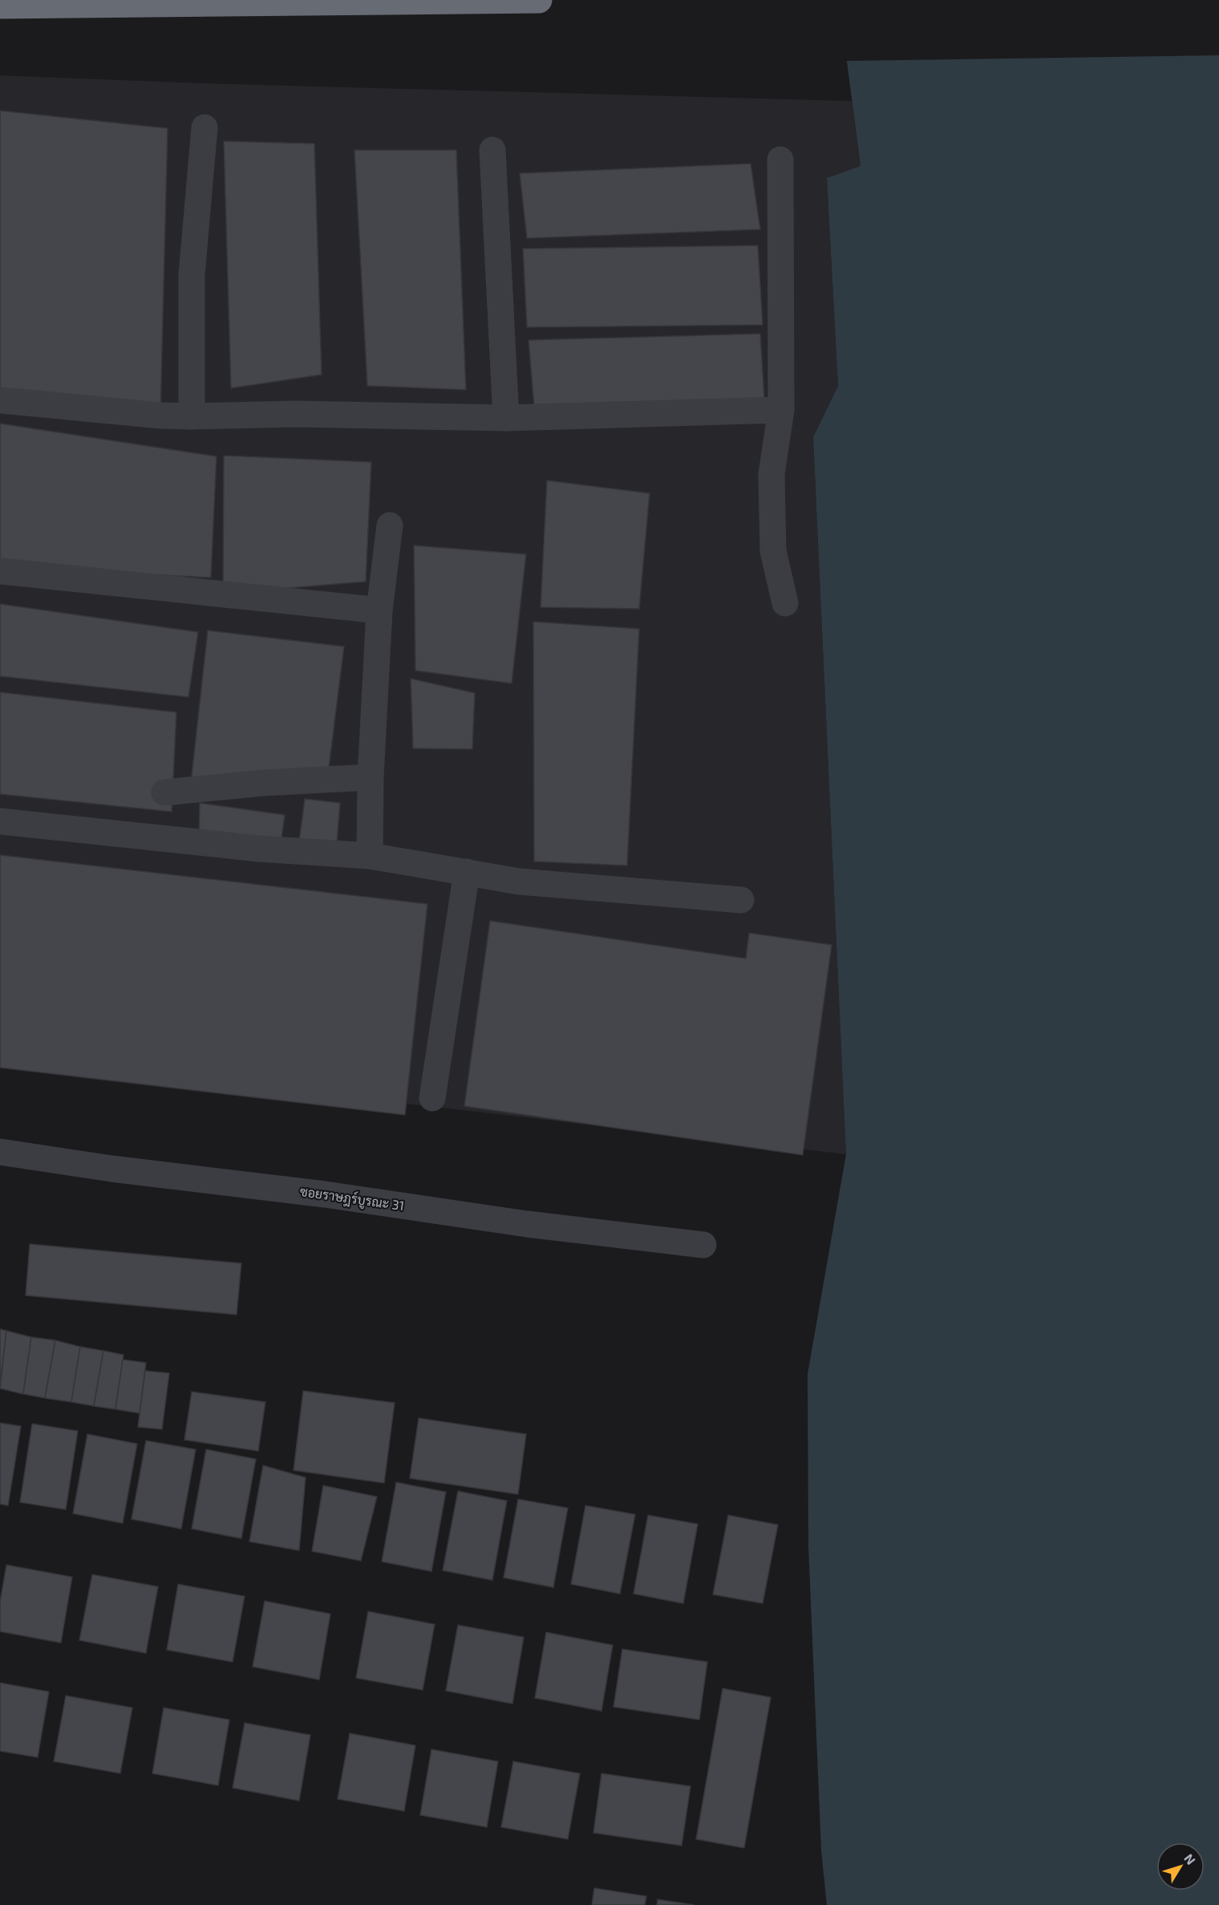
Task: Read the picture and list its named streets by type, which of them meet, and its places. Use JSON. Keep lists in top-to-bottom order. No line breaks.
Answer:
{"streets":{"street":["ซอยราษฎร์บูรณะ 31"]},"north":"top right"}
